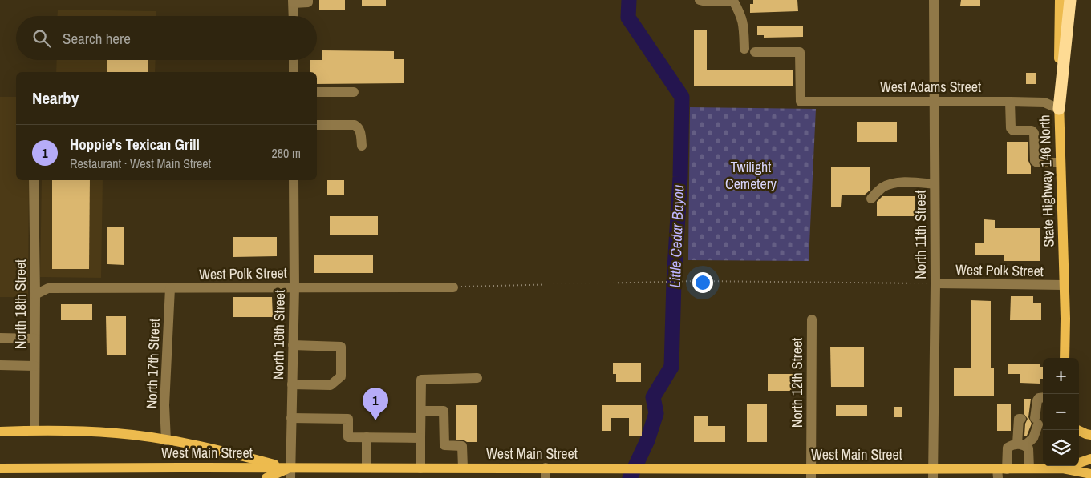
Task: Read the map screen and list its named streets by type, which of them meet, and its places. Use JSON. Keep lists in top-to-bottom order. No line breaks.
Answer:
{"streets":{"main road":["State Highway 146 North","West Main Street"],"street":["West Adams Street","North 11th Street","West Polk Street","North 18th Street","North 16th Street","North 17th Street","North 12th Street"]},"crossings":[["West Adams Street","State Highway 146 North"],["West Adams Street","North 11th Street"],["State Highway 146 North","West Polk Street"],["North 11th Street","West Polk Street"],["North 11th Street","West Main Street"],["West Polk Street","North 18th Street"],["West Polk Street","North 16th Street"],["West Polk Street","North 17th Street"],["North 16th Street","West Main Street"],["North 12th Street","West Main Street"]],"water":["Little Cedar Bayou"],"parks":["Twilight Cemetery"],"page":{"search":"Search here","heading":"Nearby","list":[{"mark":"1","name":"Hoppie's Texican Grill","note":"Restaurant · West Main Street","value":"280 m"}],"map_buttons":["+","−"],"pins":"1"}}
